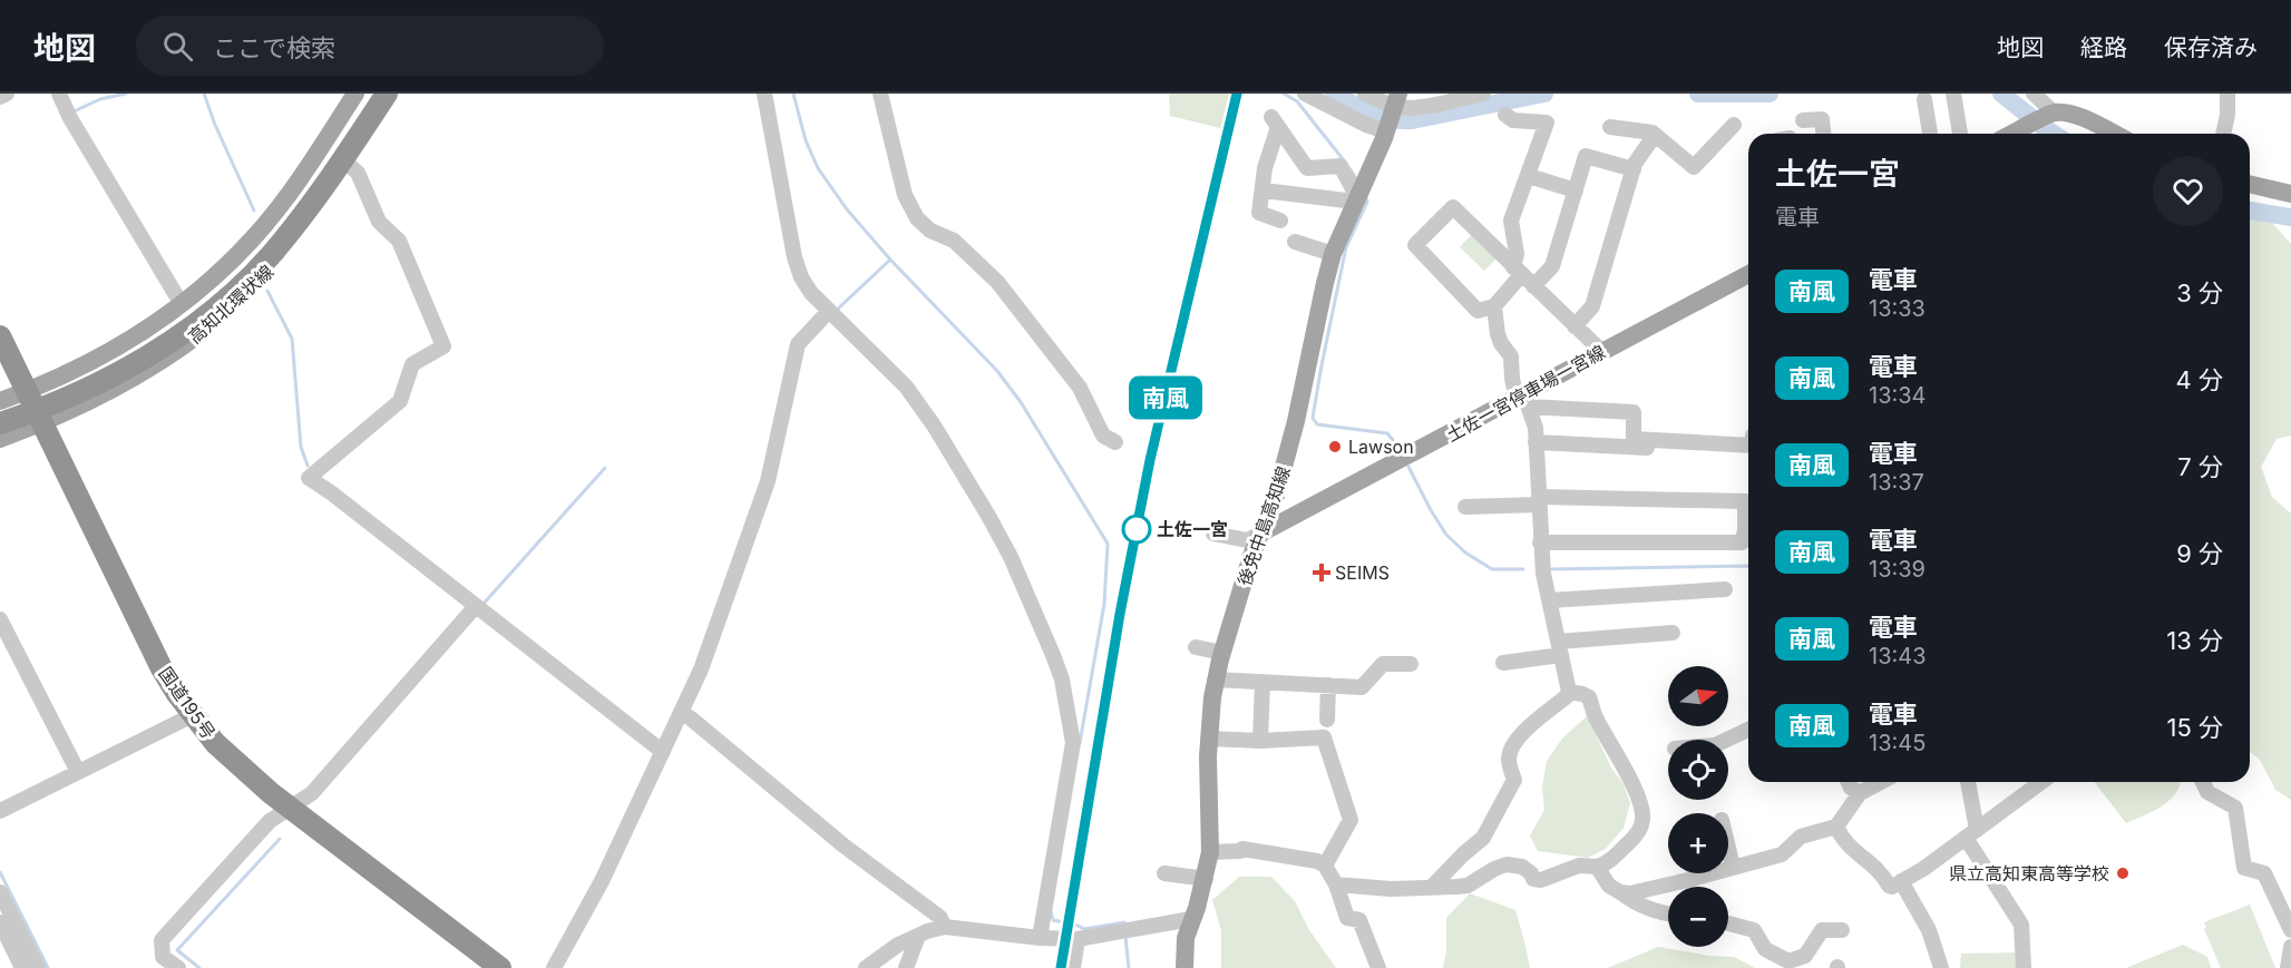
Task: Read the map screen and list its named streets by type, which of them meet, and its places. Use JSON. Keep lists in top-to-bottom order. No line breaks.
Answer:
{"streets":{"highway":["国道195号"],"main road":["高知北環状線","土佐一宮停車場一宮線","後免中島高知線"]},"crossings":[["高知北環状線","国道195号"],["土佐一宮停車場一宮線","後免中島高知線"]],"places":{"other":["Lawson","土佐一宮","県立高知東高等学校"],"health":["SEIMS"]},"north":"right","page":{"header":"地図","search":"ここで検索","nav":["地図","経路","保存済み"],"on_map":"南風","heading":["土佐一宮","電車"],"list":[{"mark":"南風","name":"電車","note":"13:33","value":"3 分"},{"mark":"南風","name":"電車","note":"13:34","value":"4 分"},{"mark":"南風","name":"電車","note":"13:37","value":"7 分"},{"mark":"南風","name":"電車","note":"13:39","value":"9 分"},{"mark":"南風","name":"電車","note":"13:43","value":"13 分"},{"mark":"南風","name":"電車","note":"13:45","value":"15 分"}],"map_buttons":["+","−"]}}
